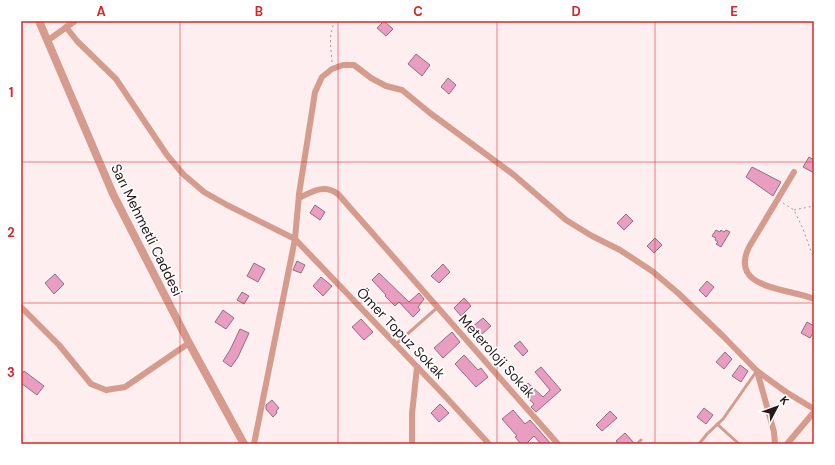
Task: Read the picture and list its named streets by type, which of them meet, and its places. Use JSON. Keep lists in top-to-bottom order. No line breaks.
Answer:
{"streets":{"street":["Sarı Mehmetli Caddesi","Ömer Topuz Sokak","Meteroloji Sokak"]},"north":"top right","grid":{"columns":["A","B","C","D","E"],"rows":["1","2","3"]}}
